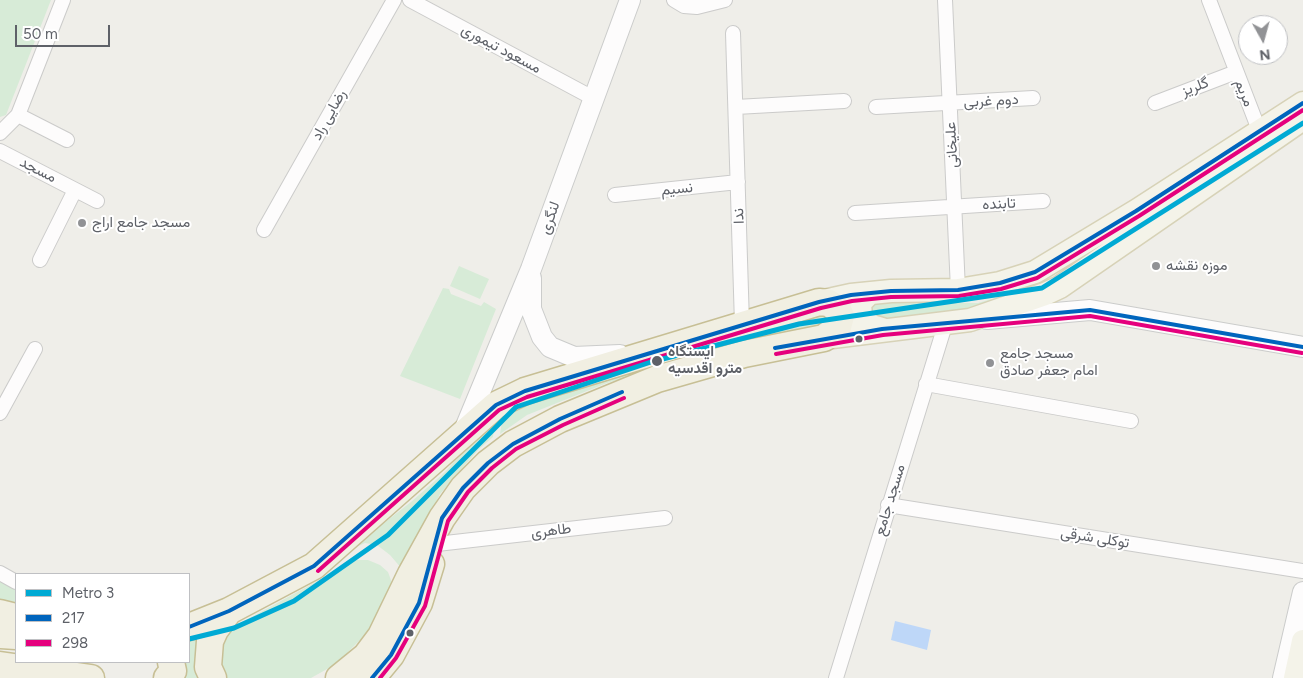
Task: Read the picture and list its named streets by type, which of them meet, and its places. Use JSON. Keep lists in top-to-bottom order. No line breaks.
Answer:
{"streets":{"main road":["لنگری"],"street":["مسعود تیموری","گلریز","مریم","دوم غربی","رضایی راد","علیخانی","مسجد","نسیم","تابنده","ندا","مسجد جامع","طاهری","توکلی شرقی"]},"crossings":[["مسعود تیموری","لنگری"],["گلریز","مریم"],["دوم غربی","علیخانی"],["علیخانی","تابنده"],["نسیم","ندا"],["مسجد جامع","توکلی شرقی"]],"places":["مسجد جامع اراج","موزه نقشه","ایستگاه مترو اقدسیه","مسجد جامع امام جعفر صادق"],"lines":["transit line 217","transit line 298","metro line 3"],"legend":["Metro 3","217","298"],"scale_bar":"50 m","north":"bottom"}
